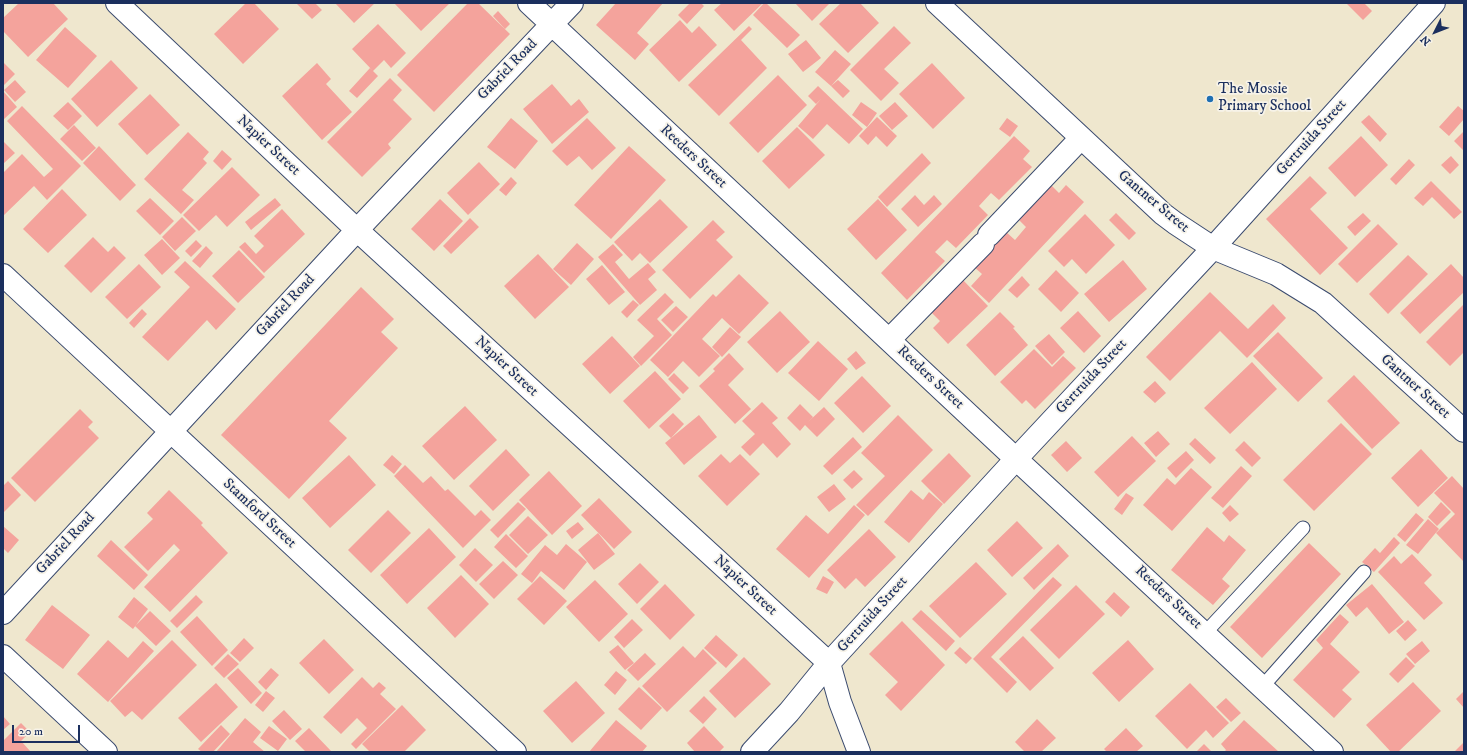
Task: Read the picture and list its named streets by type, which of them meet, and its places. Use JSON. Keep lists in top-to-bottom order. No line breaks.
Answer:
{"streets":{"street":["Gabriel Road","Gertruida Street","Napier Street","Reeders Street","Gantner Street","Stamford Street"]},"crossings":[["Gabriel Road","Napier Street"],["Gabriel Road","Reeders Street"],["Gabriel Road","Stamford Street"],["Gertruida Street","Napier Street"],["Gertruida Street","Reeders Street"],["Gertruida Street","Gantner Street"]],"places":["The Mossie Primary School"],"scale_bar":"20 m","north":"bottom left"}
